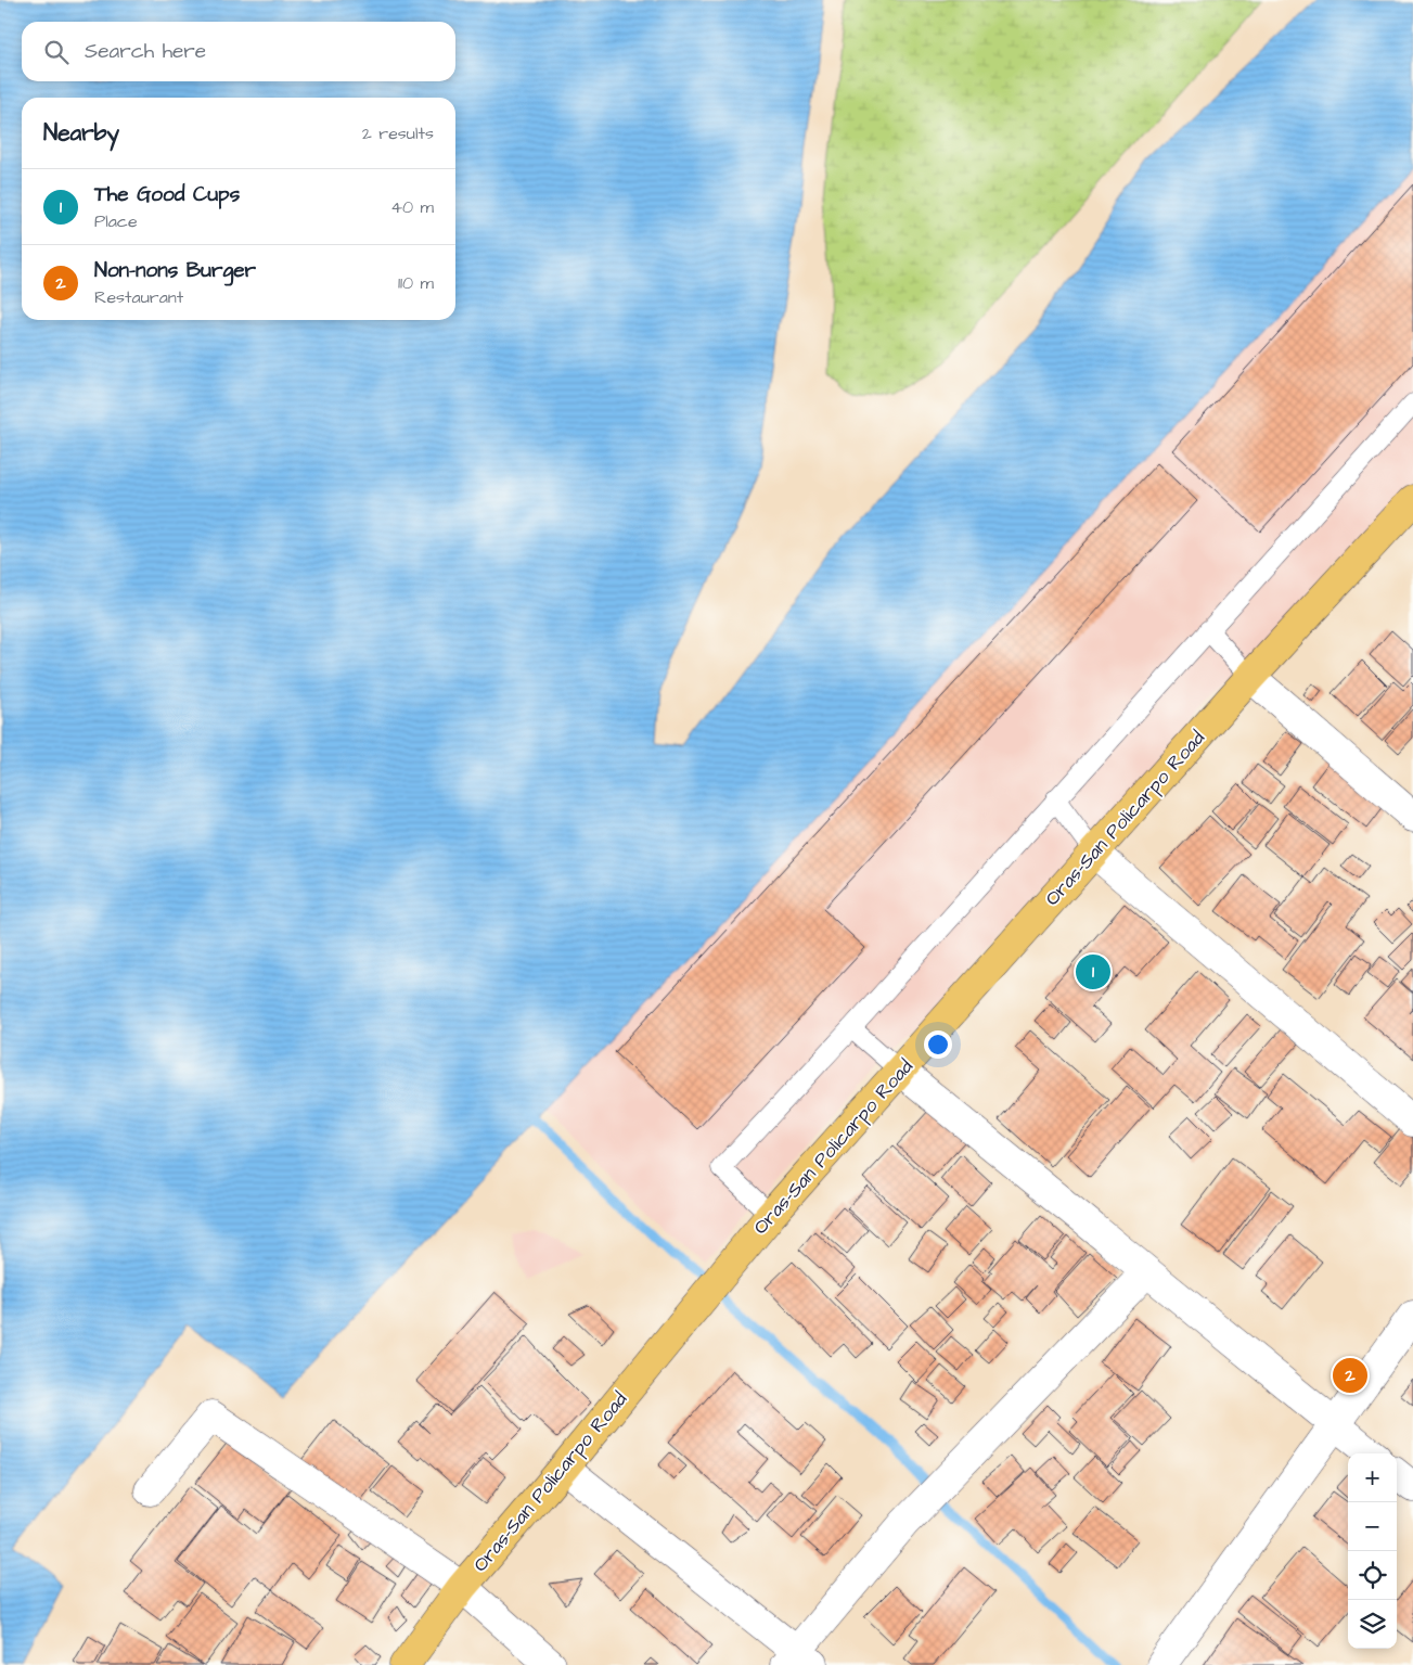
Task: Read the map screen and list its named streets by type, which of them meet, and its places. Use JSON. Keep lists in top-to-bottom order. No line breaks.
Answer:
{"streets":{"main road":["Oras-San Policarpo Road"]},"page":{"search":"Search here","heading":["Nearby","2 results"],"list":[{"mark":"1","name":"The Good Cups","note":"Place","value":"40 m"},{"mark":"2","name":"Non-nons Burger","note":"Restaurant","value":"110 m"}],"pins":["1","2"],"map_buttons":["+","−"]}}
